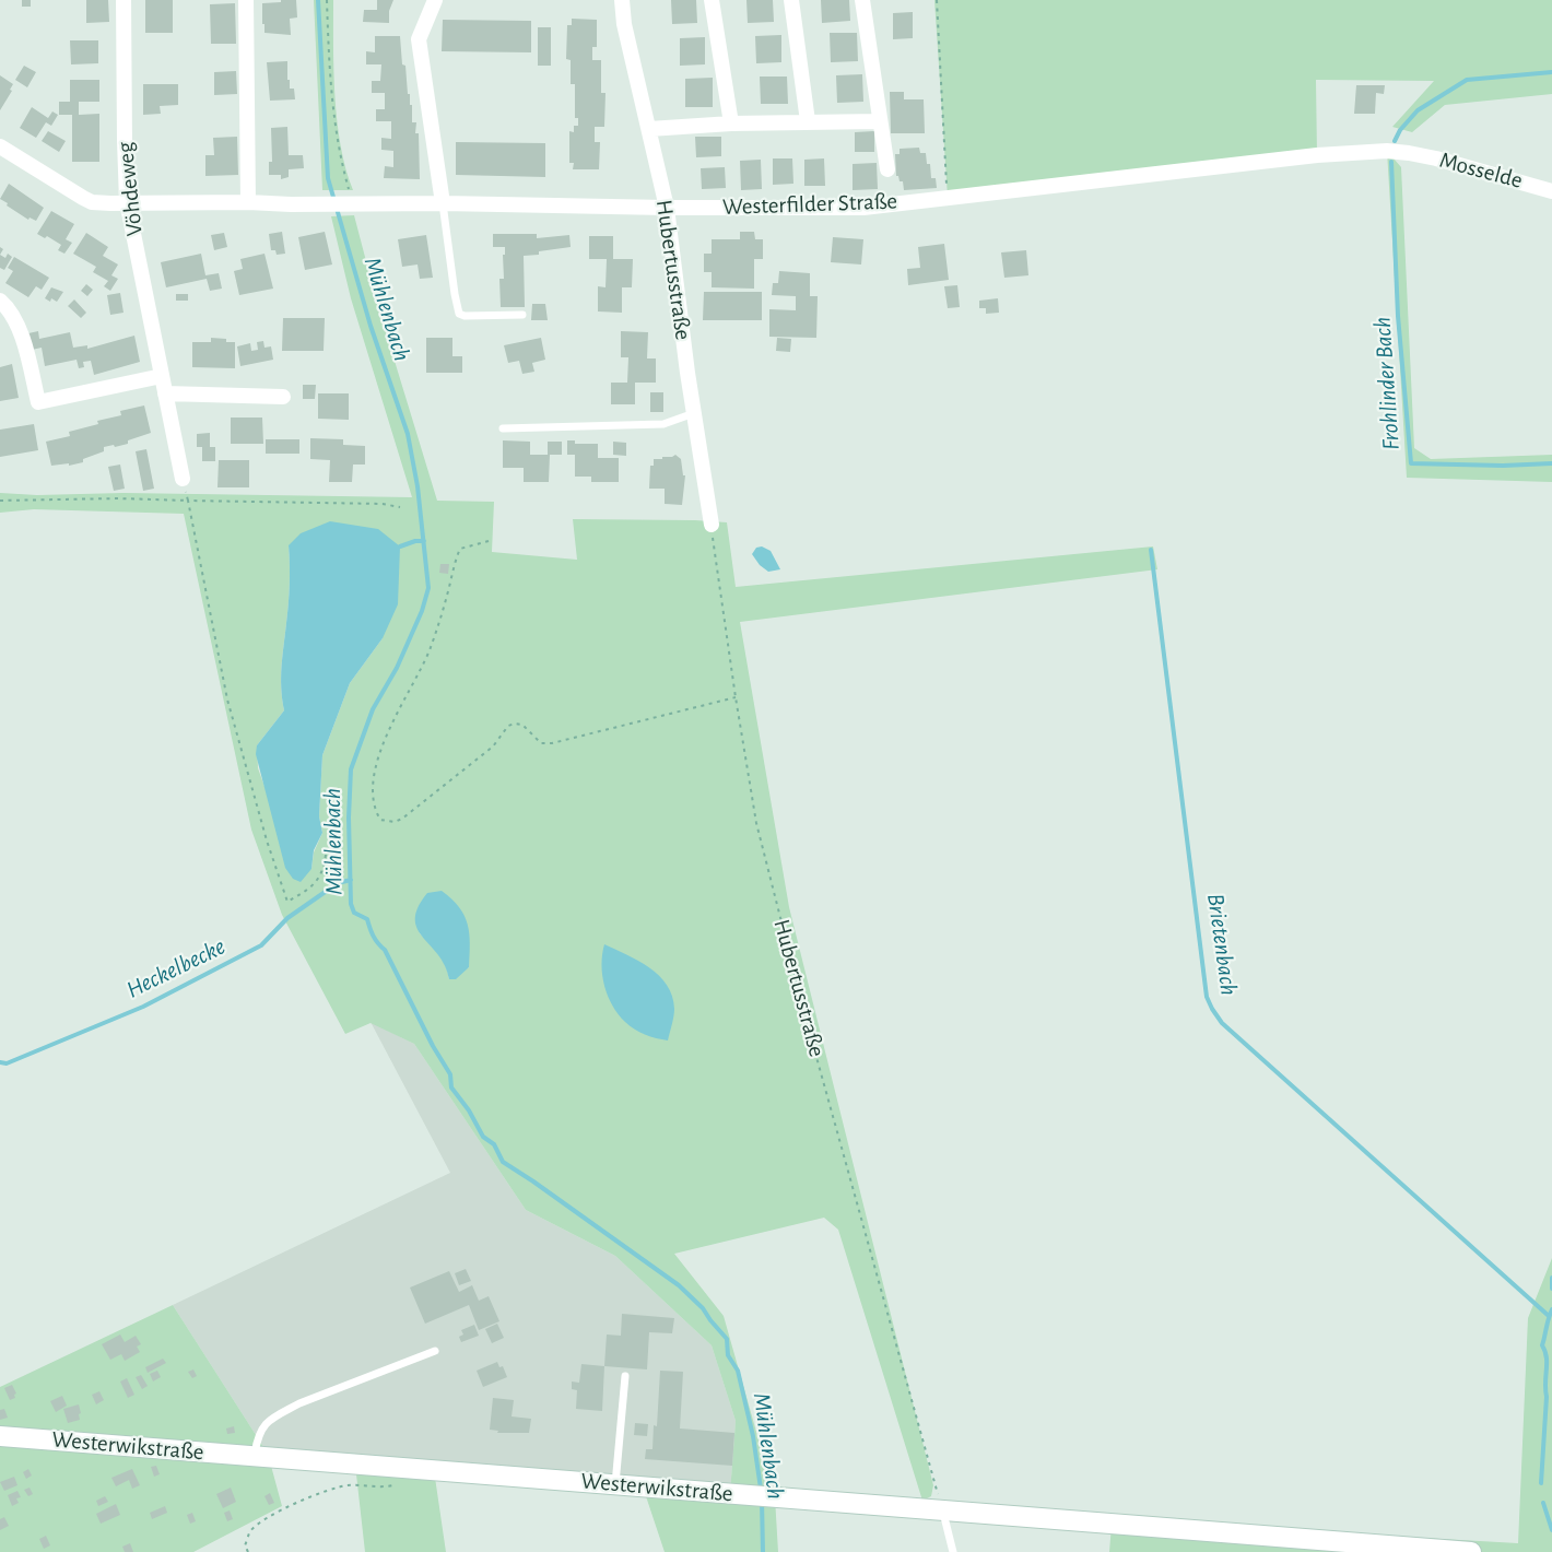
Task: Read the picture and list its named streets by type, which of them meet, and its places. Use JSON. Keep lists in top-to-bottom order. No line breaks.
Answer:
{"streets":{"street":["Mosselde","Vöhdeweg","Westerfilder Straße","Hubertusstraße","Westerwikstraße"]},"crossings":[["Mosselde","Westerfilder Straße"],["Vöhdeweg","Westerfilder Straße"],["Westerfilder Straße","Hubertusstraße"],["Hubertusstraße","Westerwikstraße"]],"water":["Mühlenbach","Frohlinder Bach","Brietenbach","Heckelbecke"]}
